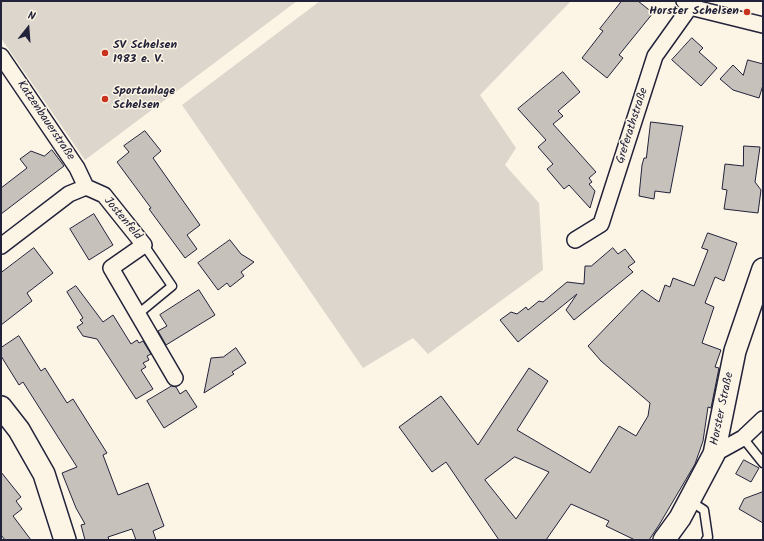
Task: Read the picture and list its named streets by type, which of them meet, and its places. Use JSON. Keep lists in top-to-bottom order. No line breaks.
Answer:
{"streets":{"street":["Katzenbauerstraße","Greferathstraße","Jostenfeld","Horster Straße"]},"crossings":[["Katzenbauerstraße","Jostenfeld"]],"places":["Horster Schelsen","SV Schelsen 1983 e. V.","Sportanlage Schelsen"],"north":"top"}
